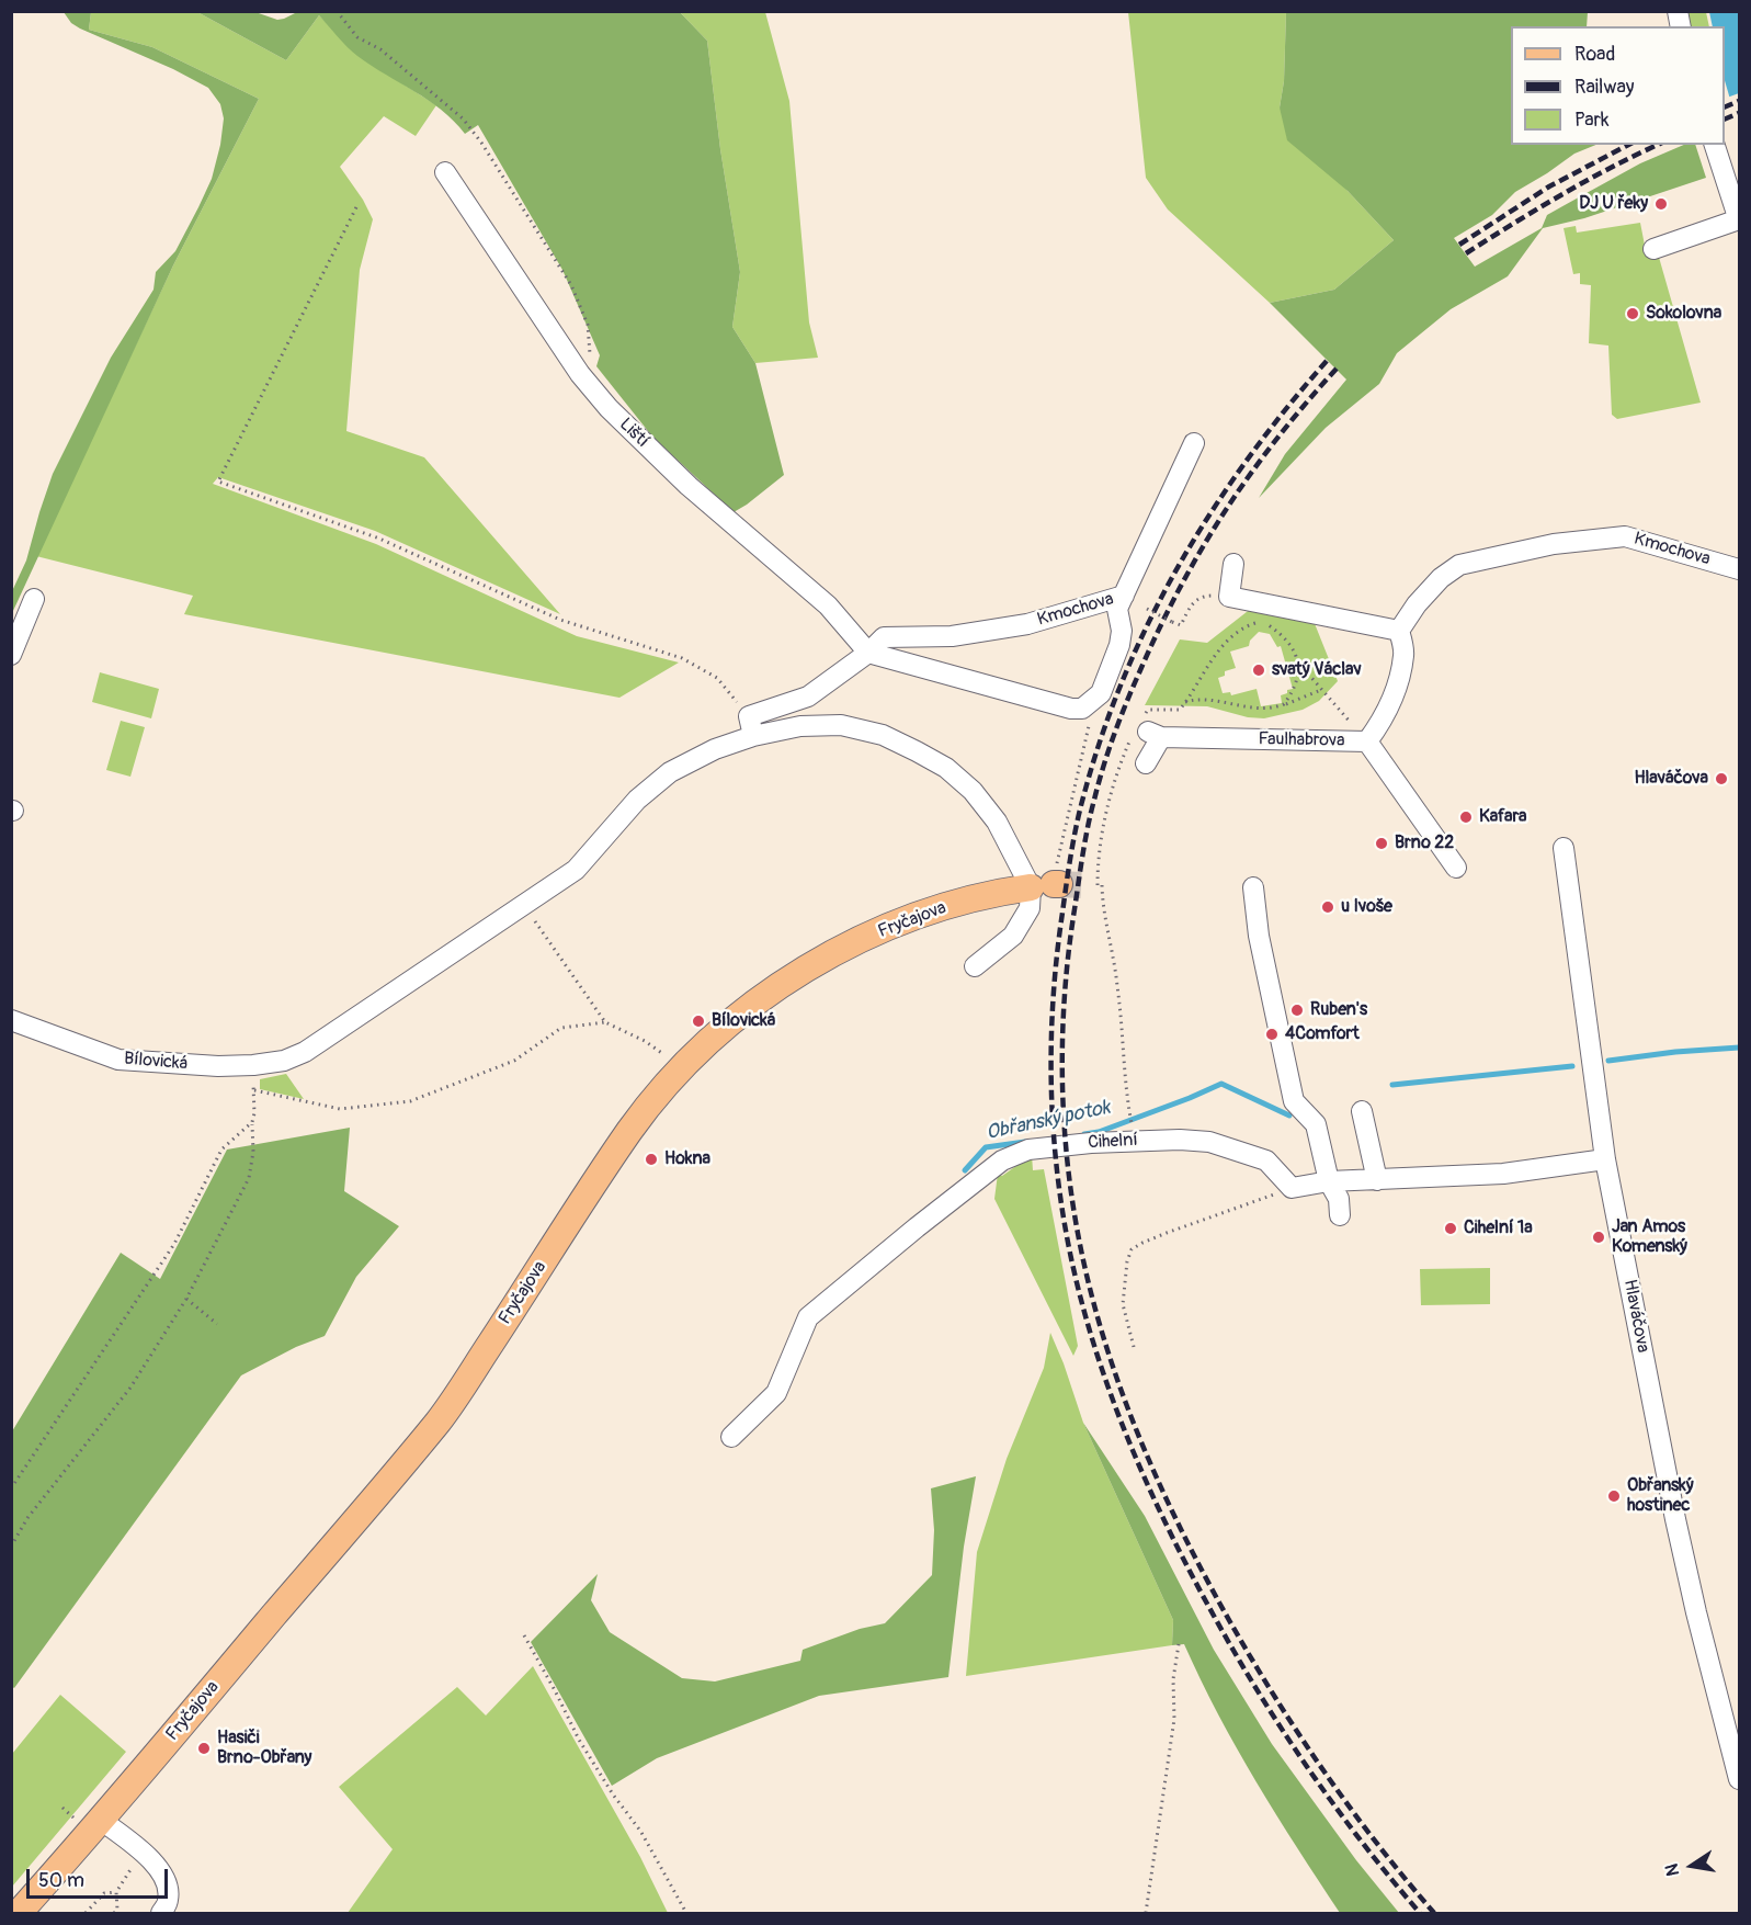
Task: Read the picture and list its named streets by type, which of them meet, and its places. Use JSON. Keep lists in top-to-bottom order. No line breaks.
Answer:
{"streets":{"main road":["Fryčajova"],"street":["Liští","Kmochova","Faulhabrova","Bílovická","Cihelní","Hlaváčova"]},"crossings":[["Liští","Kmochova"],["Liští","Bílovická"],["Kmochova","Bílovická"],["Fryčajova","Bílovická"]],"water":["Obřanský potok"],"places":["DJ U řeky","Sokolovna","svatý Václav","Hlaváčova","Kafara","Brno 22","u Ivoše","Ruben's","Bílovická","4Comfort","Hokna","Cihelní 1a","Jan Amos Komenský","Obřanský hostinec","Hasiči Brno-Obřany"],"legend":["Road","Railway","Park"],"scale_bar":"50 m","north":"left"}
